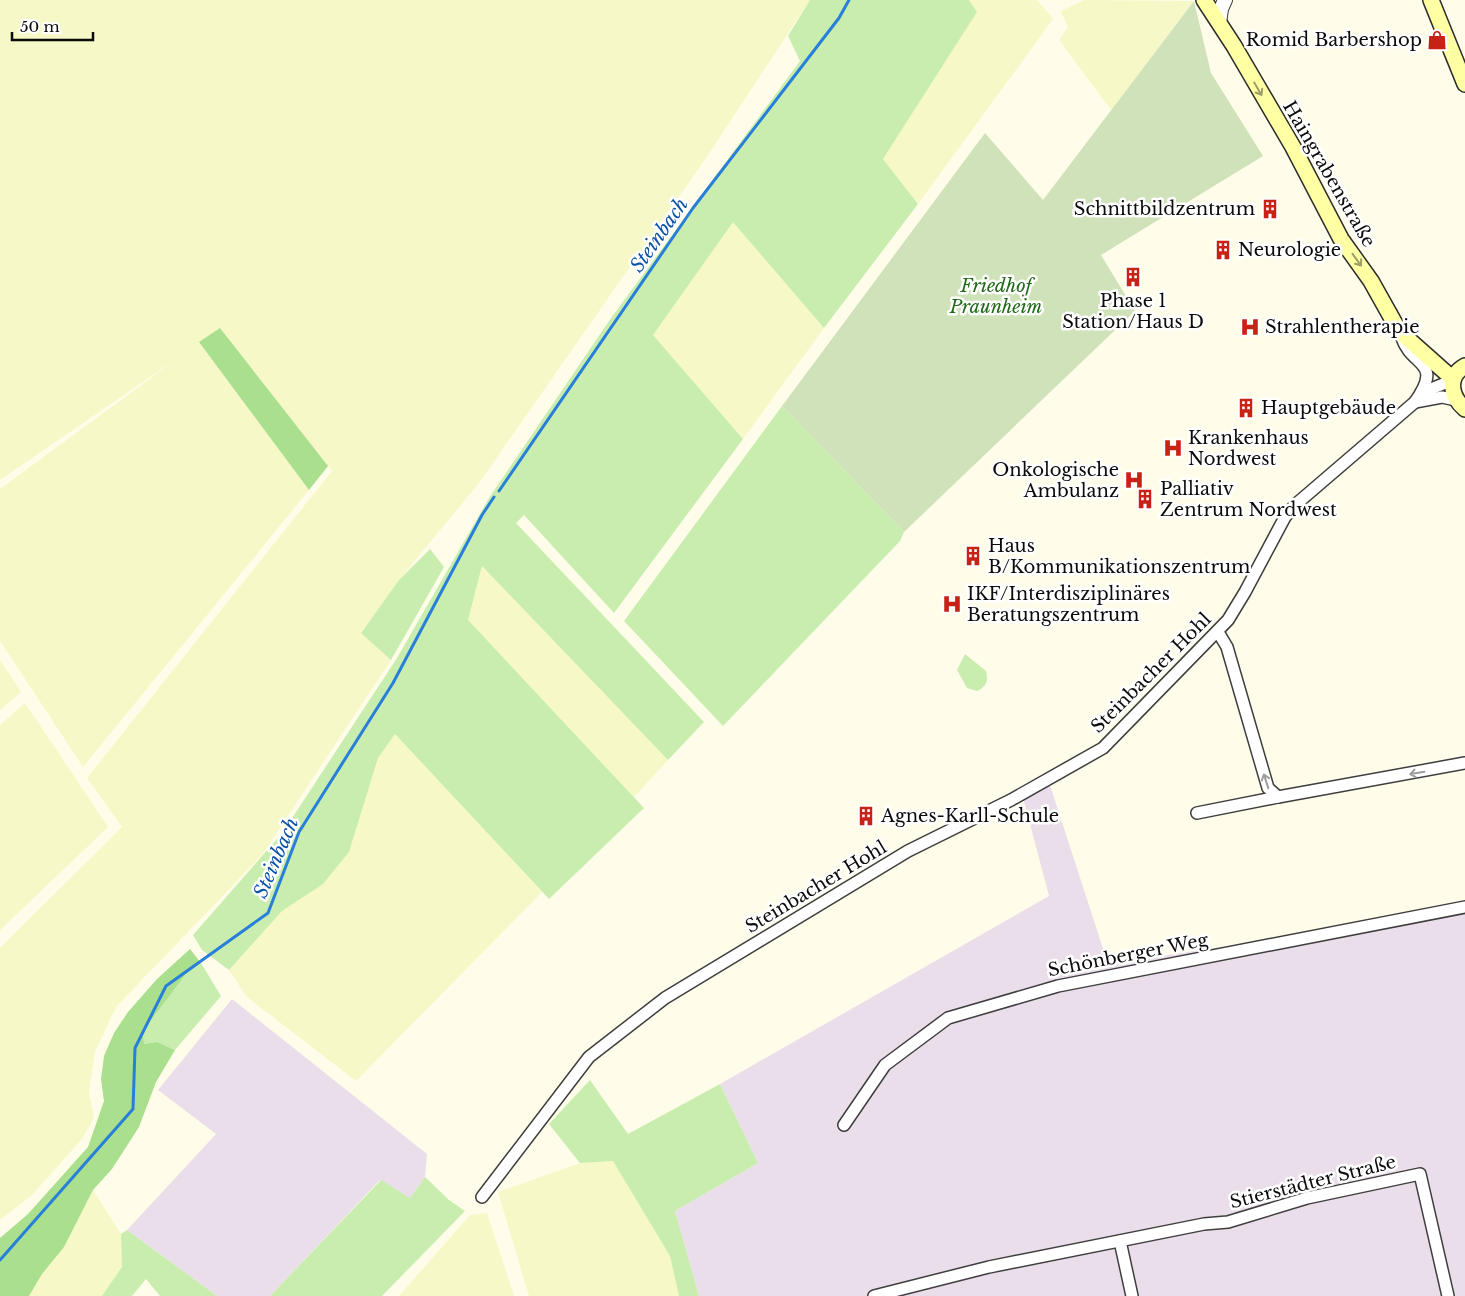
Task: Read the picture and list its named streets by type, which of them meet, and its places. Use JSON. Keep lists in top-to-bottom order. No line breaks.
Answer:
{"streets":{"main road":["Haingrabenstraße"],"street":["Steinbacher Hohl","Schönberger Weg","Stierstädter Straße"]},"crossings":[["Haingrabenstraße","Steinbacher Hohl"]],"one_way":["Haingrabenstraße"],"water":["Steinbach"],"parks":["Friedhof Praunheim"],"places":{"shop":["Romid Barbershop"],"building":["Schnittbildzentrum","Neurologie","Phase 1 Station/Haus D","Hauptgebäude","Palliativ Zentrum Nordwest","Haus B/Kommunikationszentrum","Agnes-Karll-Schule"],"hospital":["Strahlentherapie","Krankenhaus Nordwest","Onkologische Ambulanz","IKF/Interdisziplinäres Beratungszentrum"]},"scale_bar":"50 m"}
